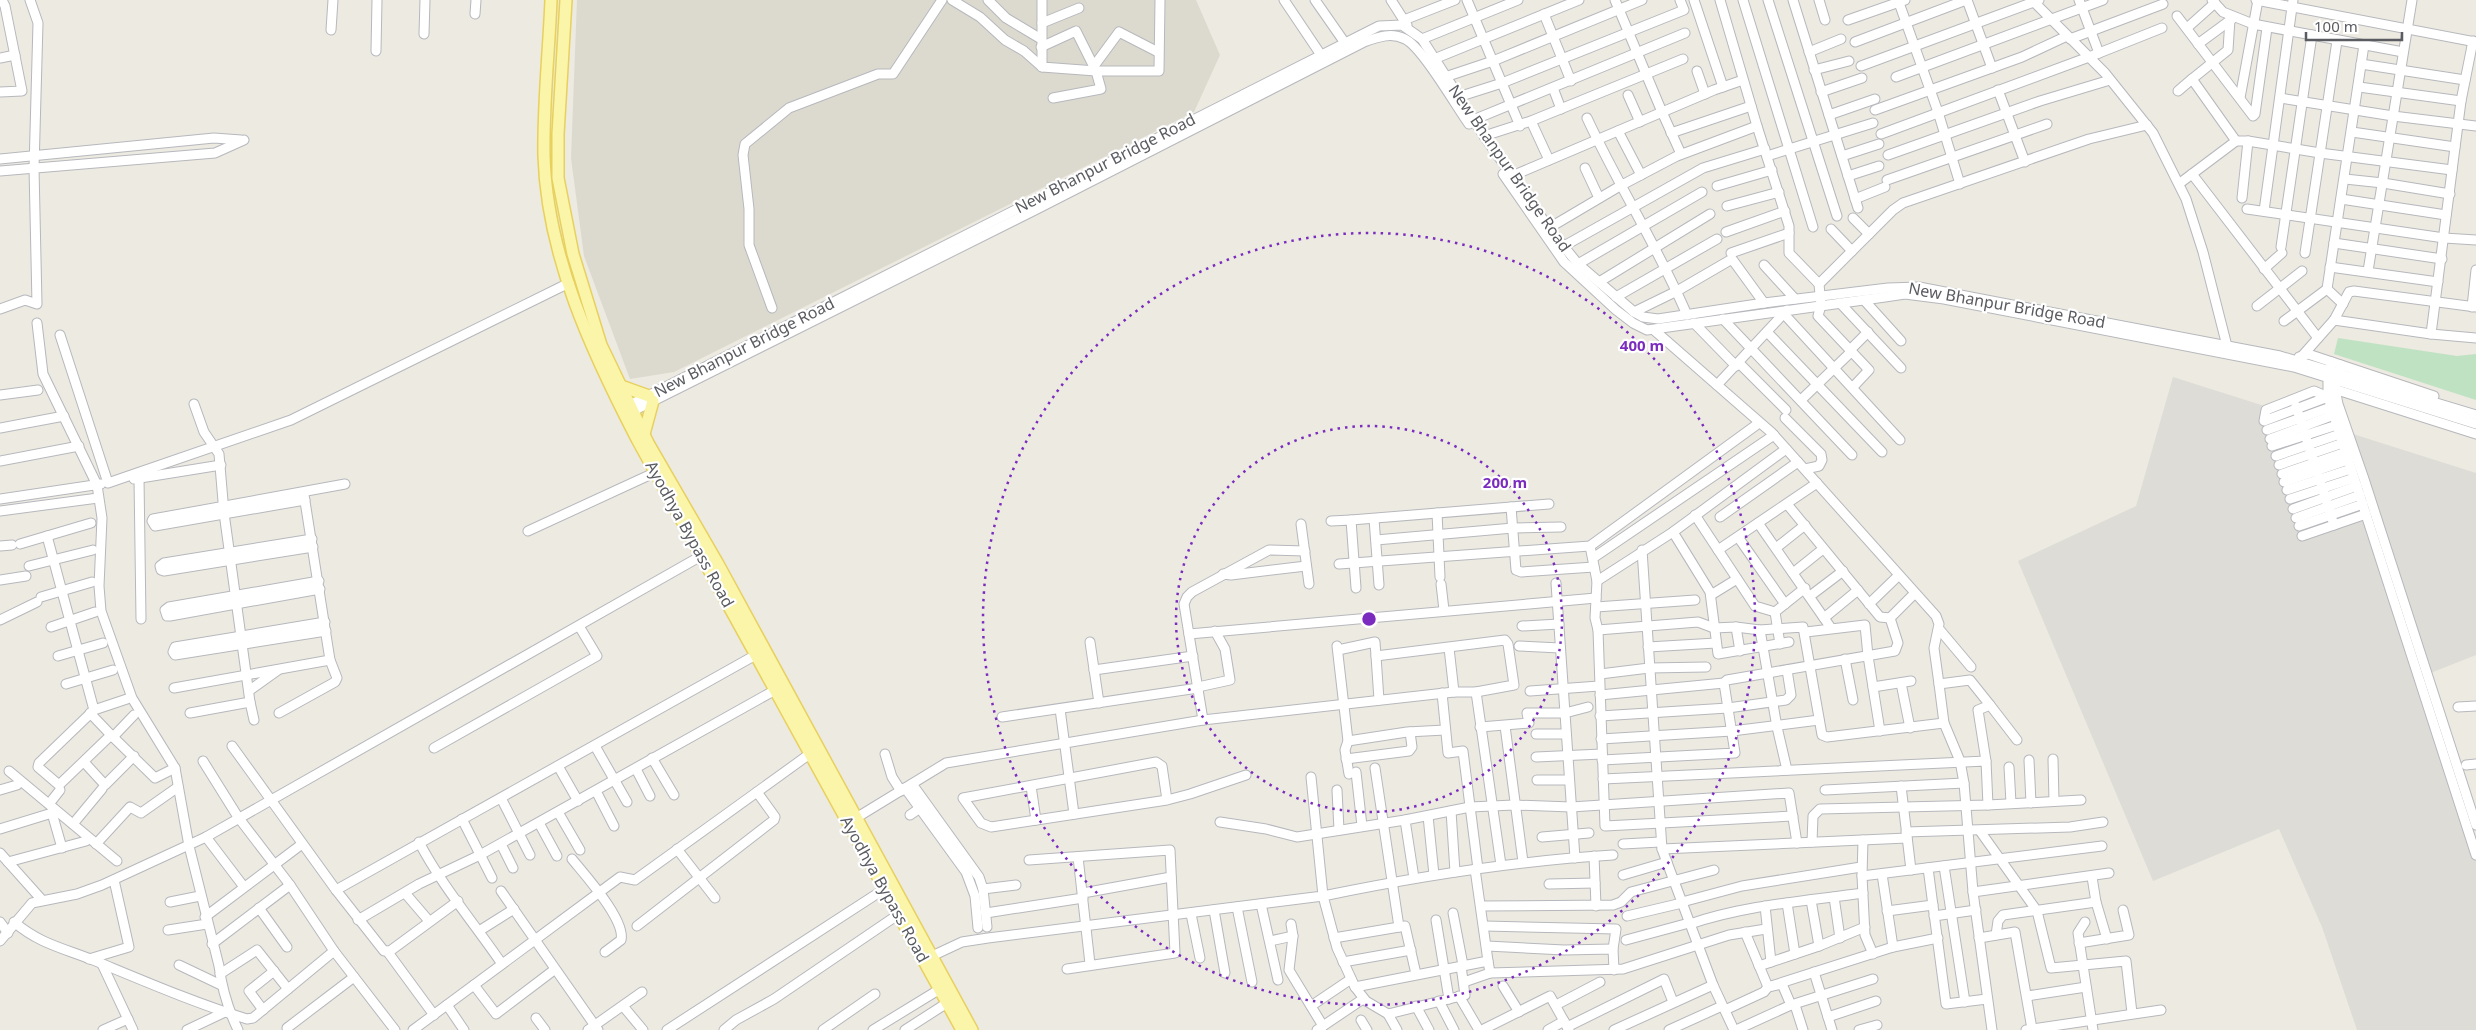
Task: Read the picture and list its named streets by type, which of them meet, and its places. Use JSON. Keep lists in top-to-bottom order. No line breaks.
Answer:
{"streets":{"main road":["Ayodhya Bypass Road"],"street":["New Bhanpur Bridge Road"]},"crossings":[["New Bhanpur Bridge Road","Ayodhya Bypass Road"]],"scale_bar":"100 m","rings":["400 m","200 m"]}
